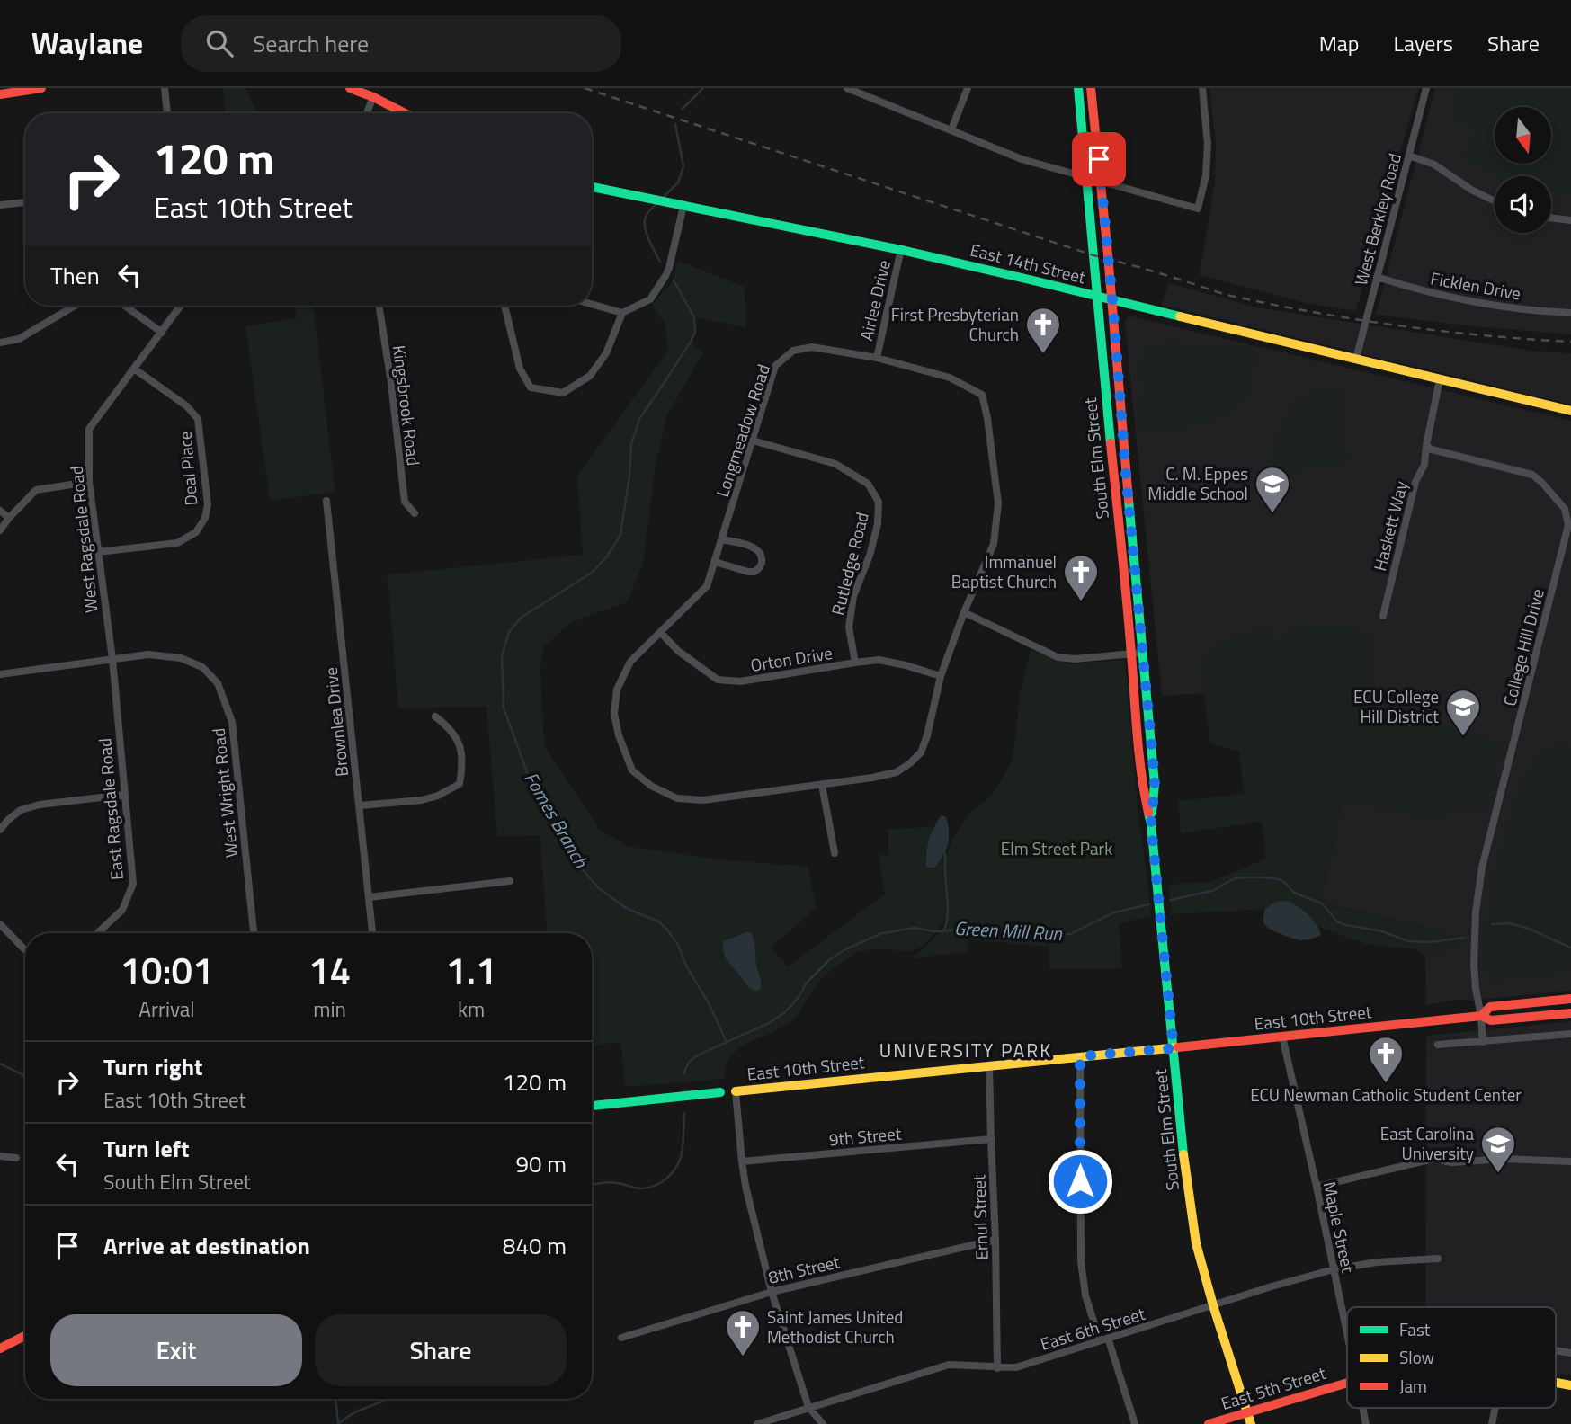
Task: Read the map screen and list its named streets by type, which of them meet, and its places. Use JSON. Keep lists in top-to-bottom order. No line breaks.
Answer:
{"streets":{"street":["West Berkley Road","East 14th Street","Ficklen Drive","Airlee Drive","Kingsbrook Road","Longmeadow Road","South Elm Street","Deal Place","Haskett Way","West Ragsdale Road","Rutledge Road","College Hill Drive","Orton Drive","Brownlea Drive","West Wright Road","East Ragsdale Road","East 10th Street","9th Street","Ernul Street","Maple Street","8th Street","East 6th Street","East 5th Street"]},"crossings":[["West Berkley Road","East 14th Street"],["West Berkley Road","Ficklen Drive"],["East 14th Street","Airlee Drive"],["East 14th Street","South Elm Street"],["Airlee Drive","Longmeadow Road"],["Longmeadow Road","Rutledge Road"],["Longmeadow Road","Orton Drive"],["South Elm Street","East 10th Street"],["South Elm Street","East 6th Street"],["South Elm Street","East 5th Street"],["Deal Place","West Ragsdale Road"],["Haskett Way","College Hill Drive"],["West Ragsdale Road","West Wright Road"],["West Ragsdale Road","East Ragsdale Road"],["Rutledge Road","Orton Drive"],["College Hill Drive","East 10th Street"],["West Wright Road","East Ragsdale Road"],["East 10th Street","Ernul Street"],["East 10th Street","Maple Street"],["9th Street","Ernul Street"],["Ernul Street","8th Street"],["Ernul Street","East 6th Street"],["Maple Street","East 6th Street"]],"districts":["UNIVERSITY PARK"],"water":["Fomes Branch","Green Mill Run"],"parks":["Elm Street Park"],"places":{"church":["First Presbyterian Church","Immanuel Baptist Church","ECU Newman Catholic Student Center","Saint James United Methodist Church"],"school or university":["C. M. Eppes Middle School","ECU College Hill District","East Carolina University"]},"legend":["Fast","Slow","Jam"],"north":"bottom","page":{"header":"Waylane","search":"Search here","nav":["Map","Layers","Share"],"turn":["120 m","East 10th Street"],"then":"Then","eta":["10:01","Arrival","14","min","1.1","km"],"list":[{"name":"Turn right","note":"East 10th Street","value":"120 m"},{"name":"Turn left","note":"South Elm Street","value":"90 m"},{"name":"Arrive at destination","value":"840 m"}],"buttons":["Exit","Share"]}}
